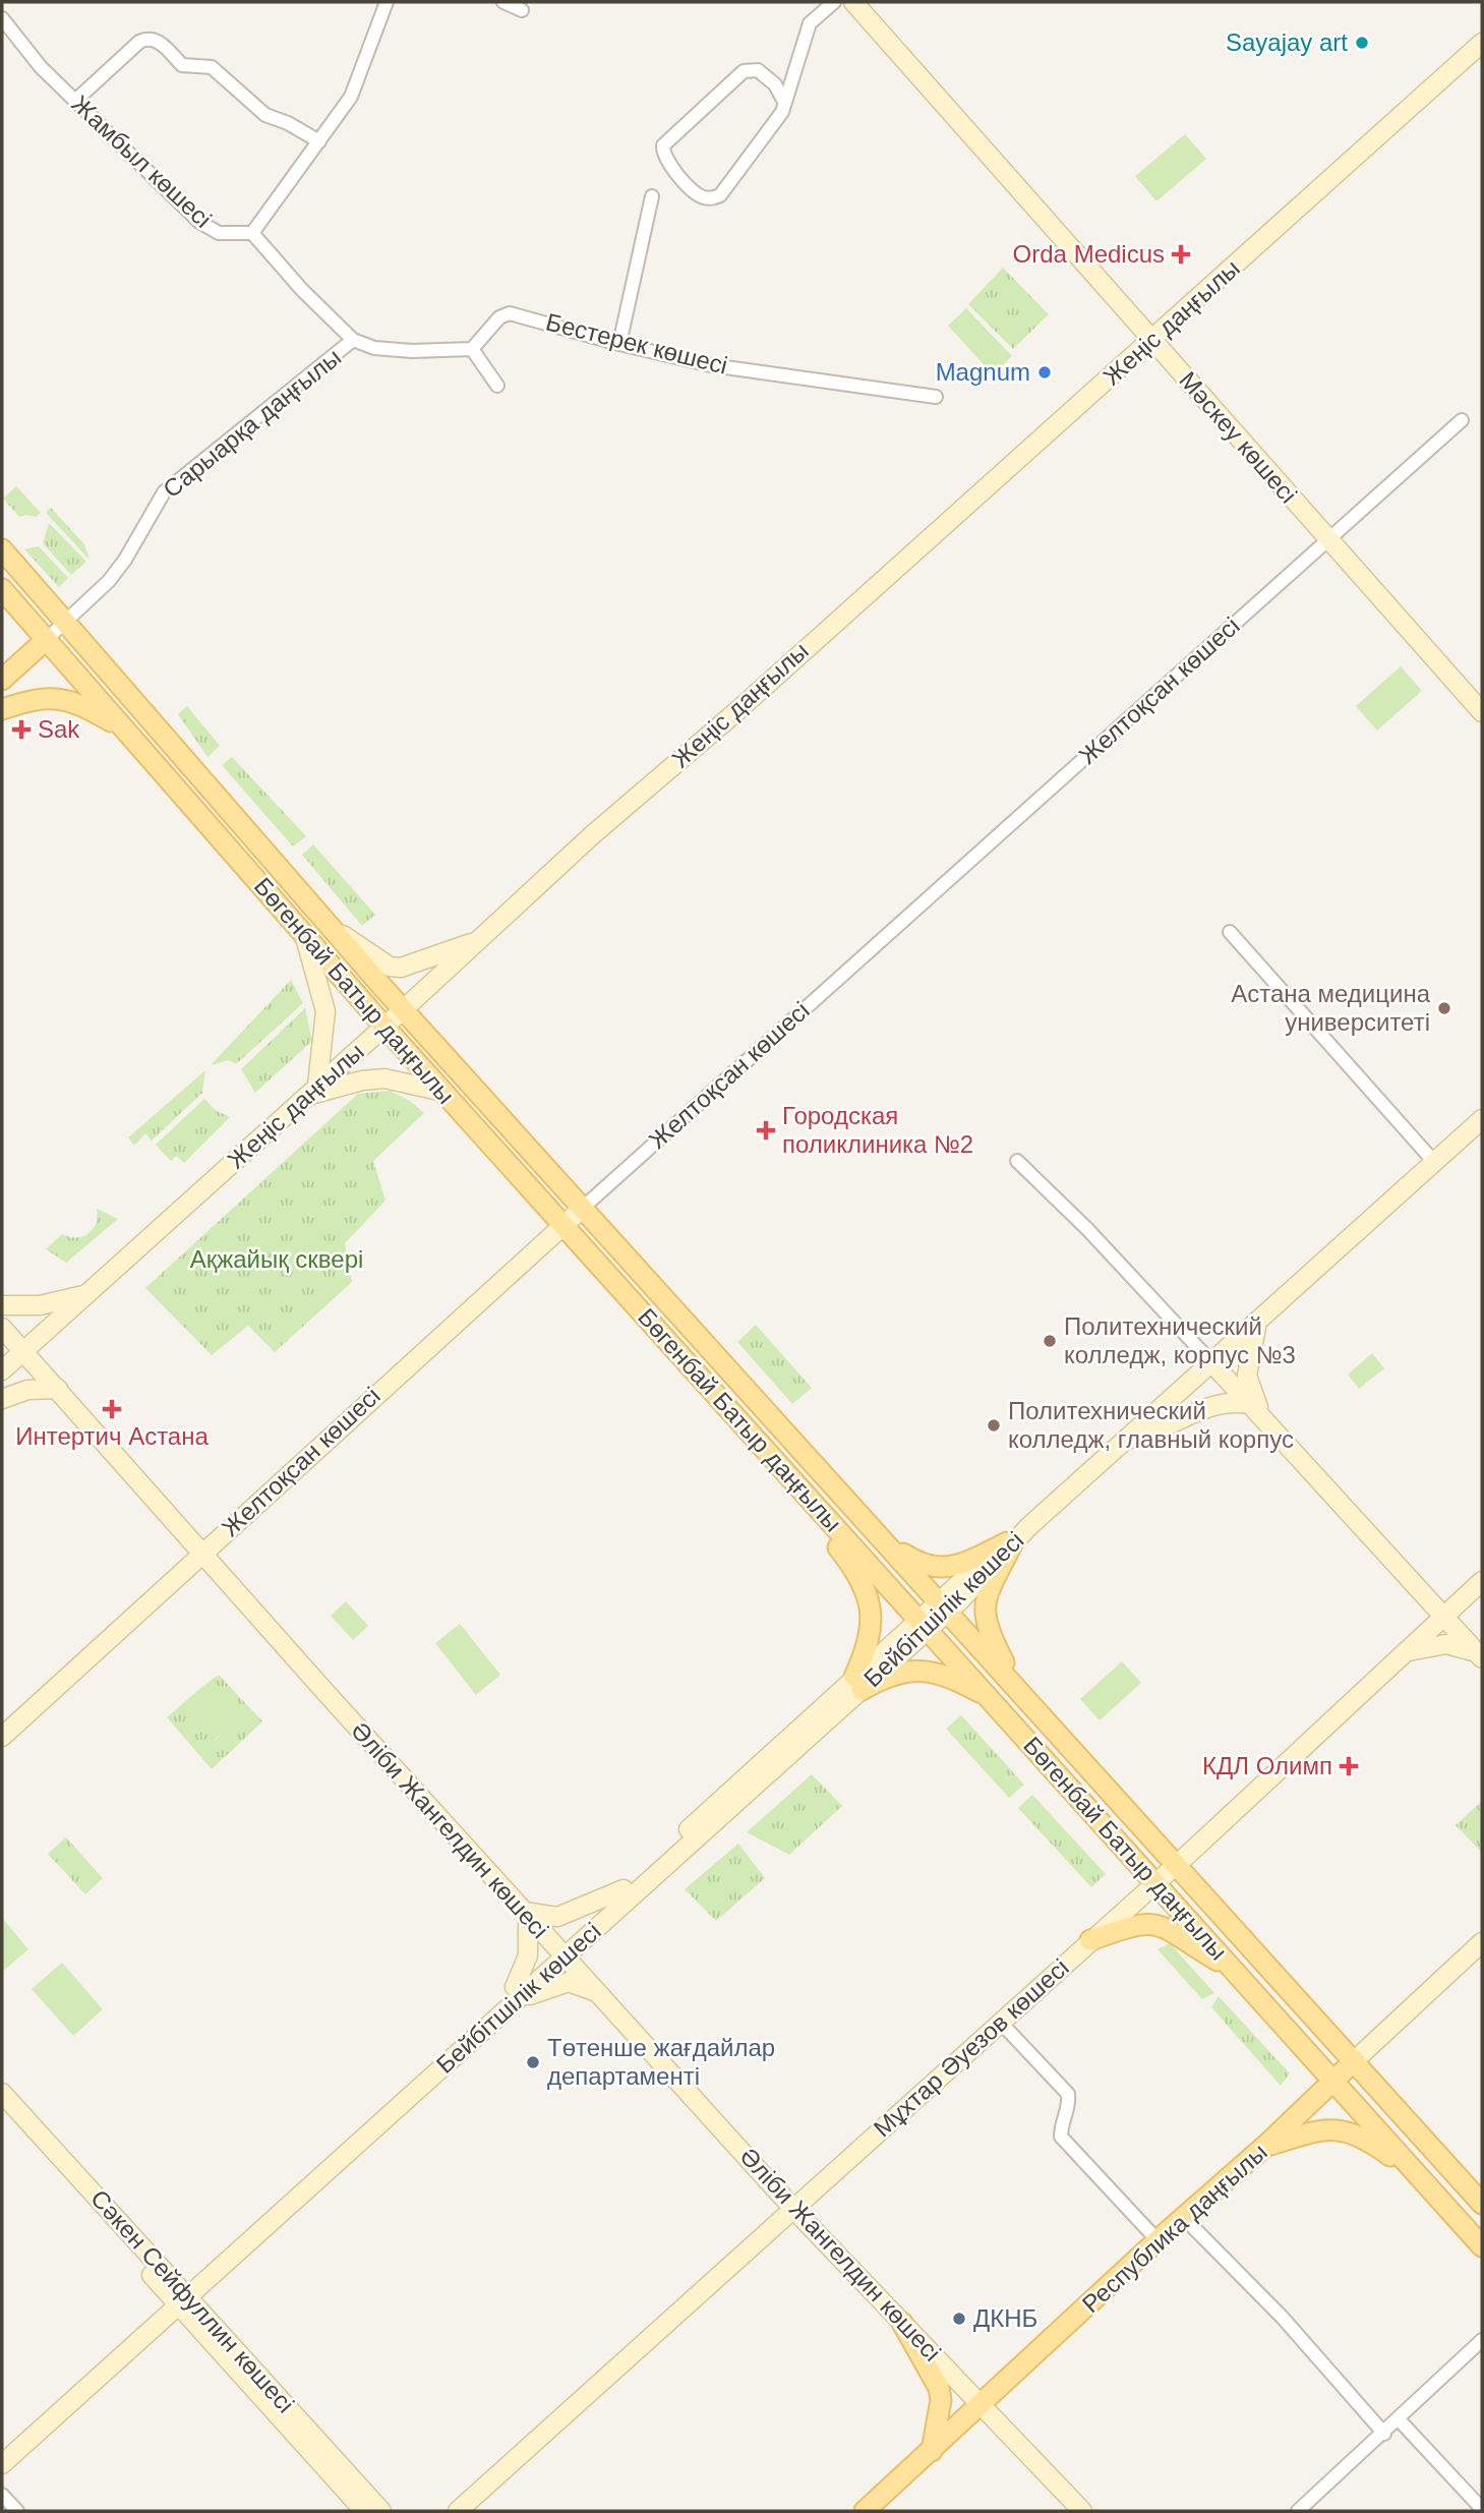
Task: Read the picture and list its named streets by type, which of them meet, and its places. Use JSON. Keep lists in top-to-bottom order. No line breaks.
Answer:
{"streets":{"main road":["Жеңіс даңғылы","Мәскеу көшесі","Желтоқсан көшесі","Бөгенбай Батыр даңғылы","Бейбітшілік көшесі","Әліби Жангелдин көшесі","Мұхтар Әуезов көшесі","Республика даңғылы","Сәкен Сейфуллин көшесі"],"street":["Жамбыл көшесі","Бестерек көшесі","Сарыарқа даңғылы"]},"crossings":[["Жеңіс даңғылы","Мәскеу көшесі"],["Жеңіс даңғылы","Бөгенбай Батыр даңғылы"],["Жеңіс даңғылы","Әліби Жангелдин көшесі"],["Сарыарқа даңғылы","Бөгенбай Батыр даңғылы"],["Мәскеу көшесі","Желтоқсан көшесі"],["Желтоқсан көшесі","Бөгенбай Батыр даңғылы"],["Желтоқсан көшесі","Әліби Жангелдин көшесі"],["Бөгенбай Батыр даңғылы","Бейбітшілік көшесі"],["Бөгенбай Батыр даңғылы","Мұхтар Әуезов көшесі"],["Бөгенбай Батыр даңғылы","Республика даңғылы"],["Бейбітшілік көшесі","Әліби Жангелдин көшесі"],["Бейбітшілік көшесі","Сәкен Сейфуллин көшесі"],["Әліби Жангелдин көшесі","Мұхтар Әуезов көшесі"],["Әліби Жангелдин көшесі","Республика даңғылы"]],"parks":["Ақжайық сквері"],"places":{"other":["Sayajay аrt","Magnum","Астана медицина университеті","Политехнический колледж, корпус №3","Политехнический колледж, главный корпус","Төтенше жағдайлар департаменті","ДКНБ"],"health":["Orda Medicus","Sak","Городская поликлиника №2","Интертич Астана","КДЛ Олимп"]}}
